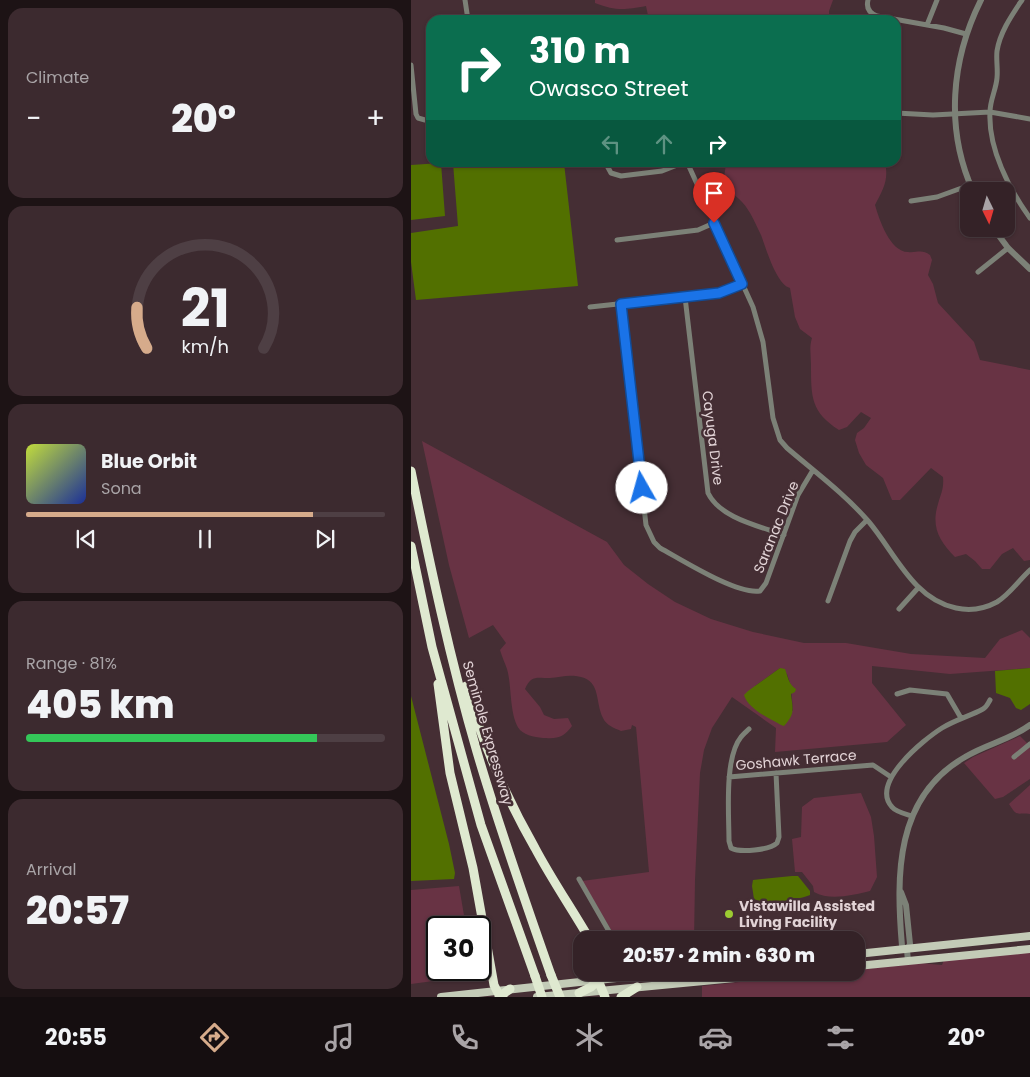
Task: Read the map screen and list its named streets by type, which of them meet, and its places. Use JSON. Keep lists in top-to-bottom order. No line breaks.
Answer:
{"streets":{"highway":["Seminole Expressway"],"street":["Cayuga Drive","Saranac Drive","Goshawk Terrace"]},"crossings":[["Cayuga Drive","Saranac Drive"]],"places":["Vistawilla Assisted Living Facility"],"north":"bottom","page":{"tile":["Climate",["Range · 81%","405 km"],["Arrival","20:57"]],"turn":["310 m","Owasco Street"],"heat":["−","20°","+"],"song":["Blue Orbit","Sona"],"limit":"30","trip":"20:57 · 2 min · 630 m","tabs":["20:55","20°"],"gauge":["21","km/h"]}}
